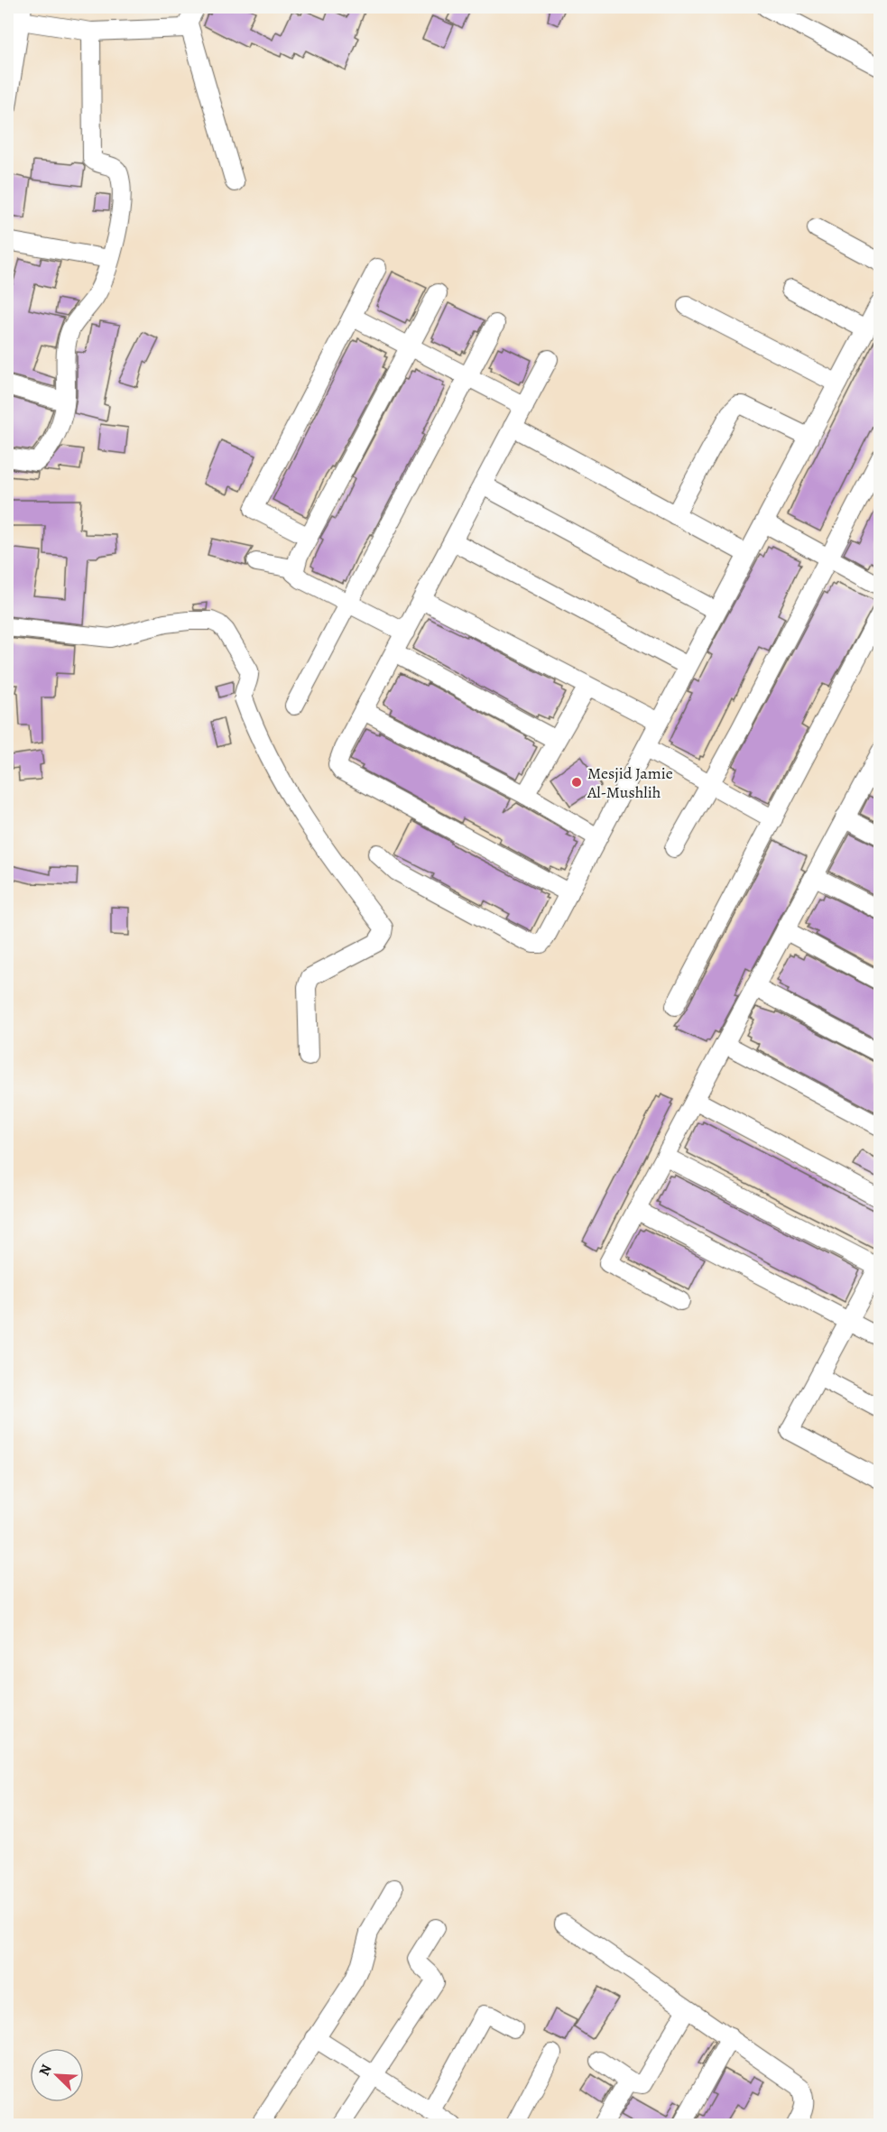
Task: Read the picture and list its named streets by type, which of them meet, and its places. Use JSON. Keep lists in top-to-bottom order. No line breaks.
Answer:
{"places":["Mesjid Jamie Al-Mushlih"],"north":"top left"}
